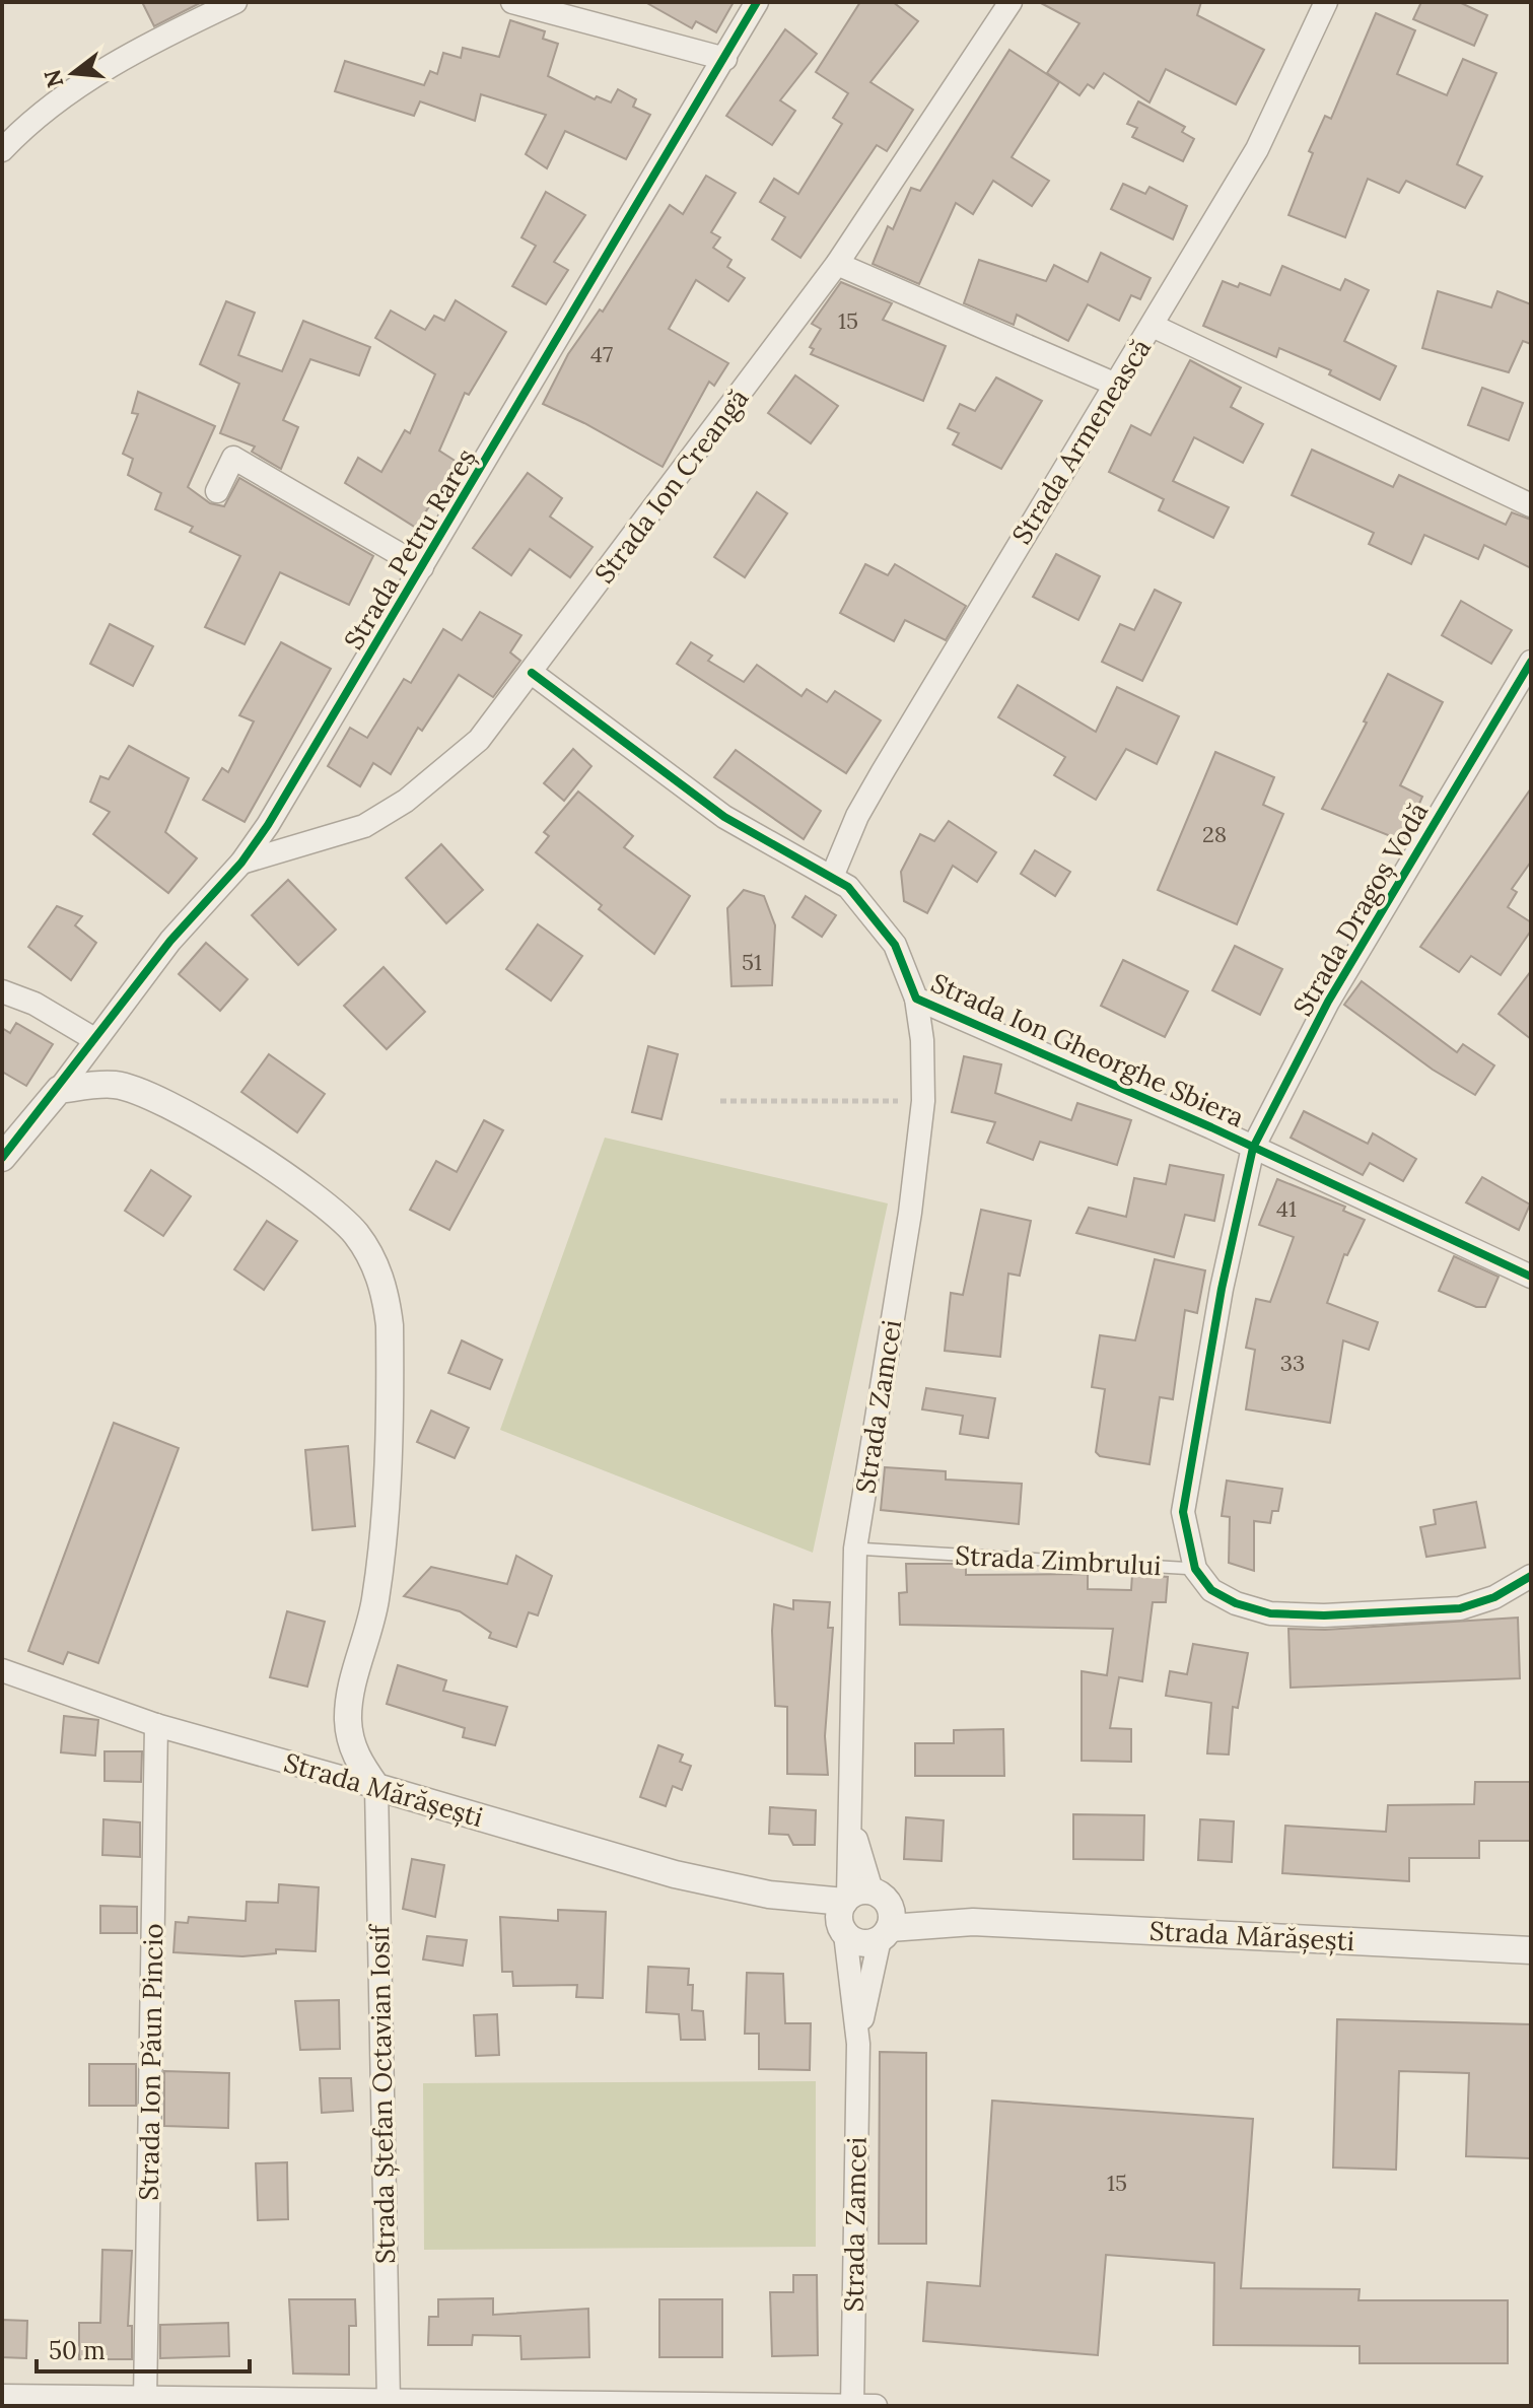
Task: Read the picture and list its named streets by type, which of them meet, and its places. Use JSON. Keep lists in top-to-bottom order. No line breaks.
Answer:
{"streets":{"street":["Strada Armenească","Strada Ion Creangă","Strada Petru Rareș","Strada Dragoș Vodă","Strada Ion Gheorghe Sbiera","Strada Zamcei","Strada Zimbrului","Strada Mărășești","Strada Ion Păun Pincio","Strada Ștefan Octavian Iosif"]},"crossings":[["Strada Armenească","Strada Ion Gheorghe Sbiera"],["Strada Ion Creangă","Strada Petru Rareș"],["Strada Ion Creangă","Strada Ion Gheorghe Sbiera"],["Strada Dragoș Vodă","Strada Ion Gheorghe Sbiera"],["Strada Dragoș Vodă","Strada Zimbrului"],["Strada Ion Gheorghe Sbiera","Strada Zamcei"],["Strada Zamcei","Strada Zimbrului"],["Strada Zamcei","Strada Mărășești"],["Strada Mărășești","Strada Ion Păun Pincio"],["Strada Mărășești","Strada Ștefan Octavian Iosif"]],"house_numbers":["15","47","28","51","41","33","15"],"scale_bar":"50 m","north":"left"}
